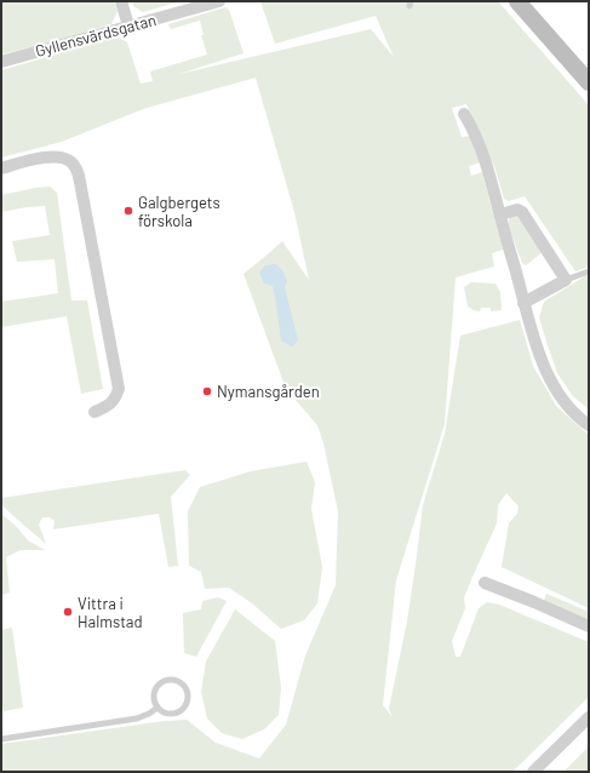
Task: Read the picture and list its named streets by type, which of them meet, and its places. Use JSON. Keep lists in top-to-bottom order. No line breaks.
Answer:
{"streets":{"street":["Gyllensvärdsgatan"]},"places":["Galgbergets förskola","Nymansgården","Vittra i Halmstad"]}
